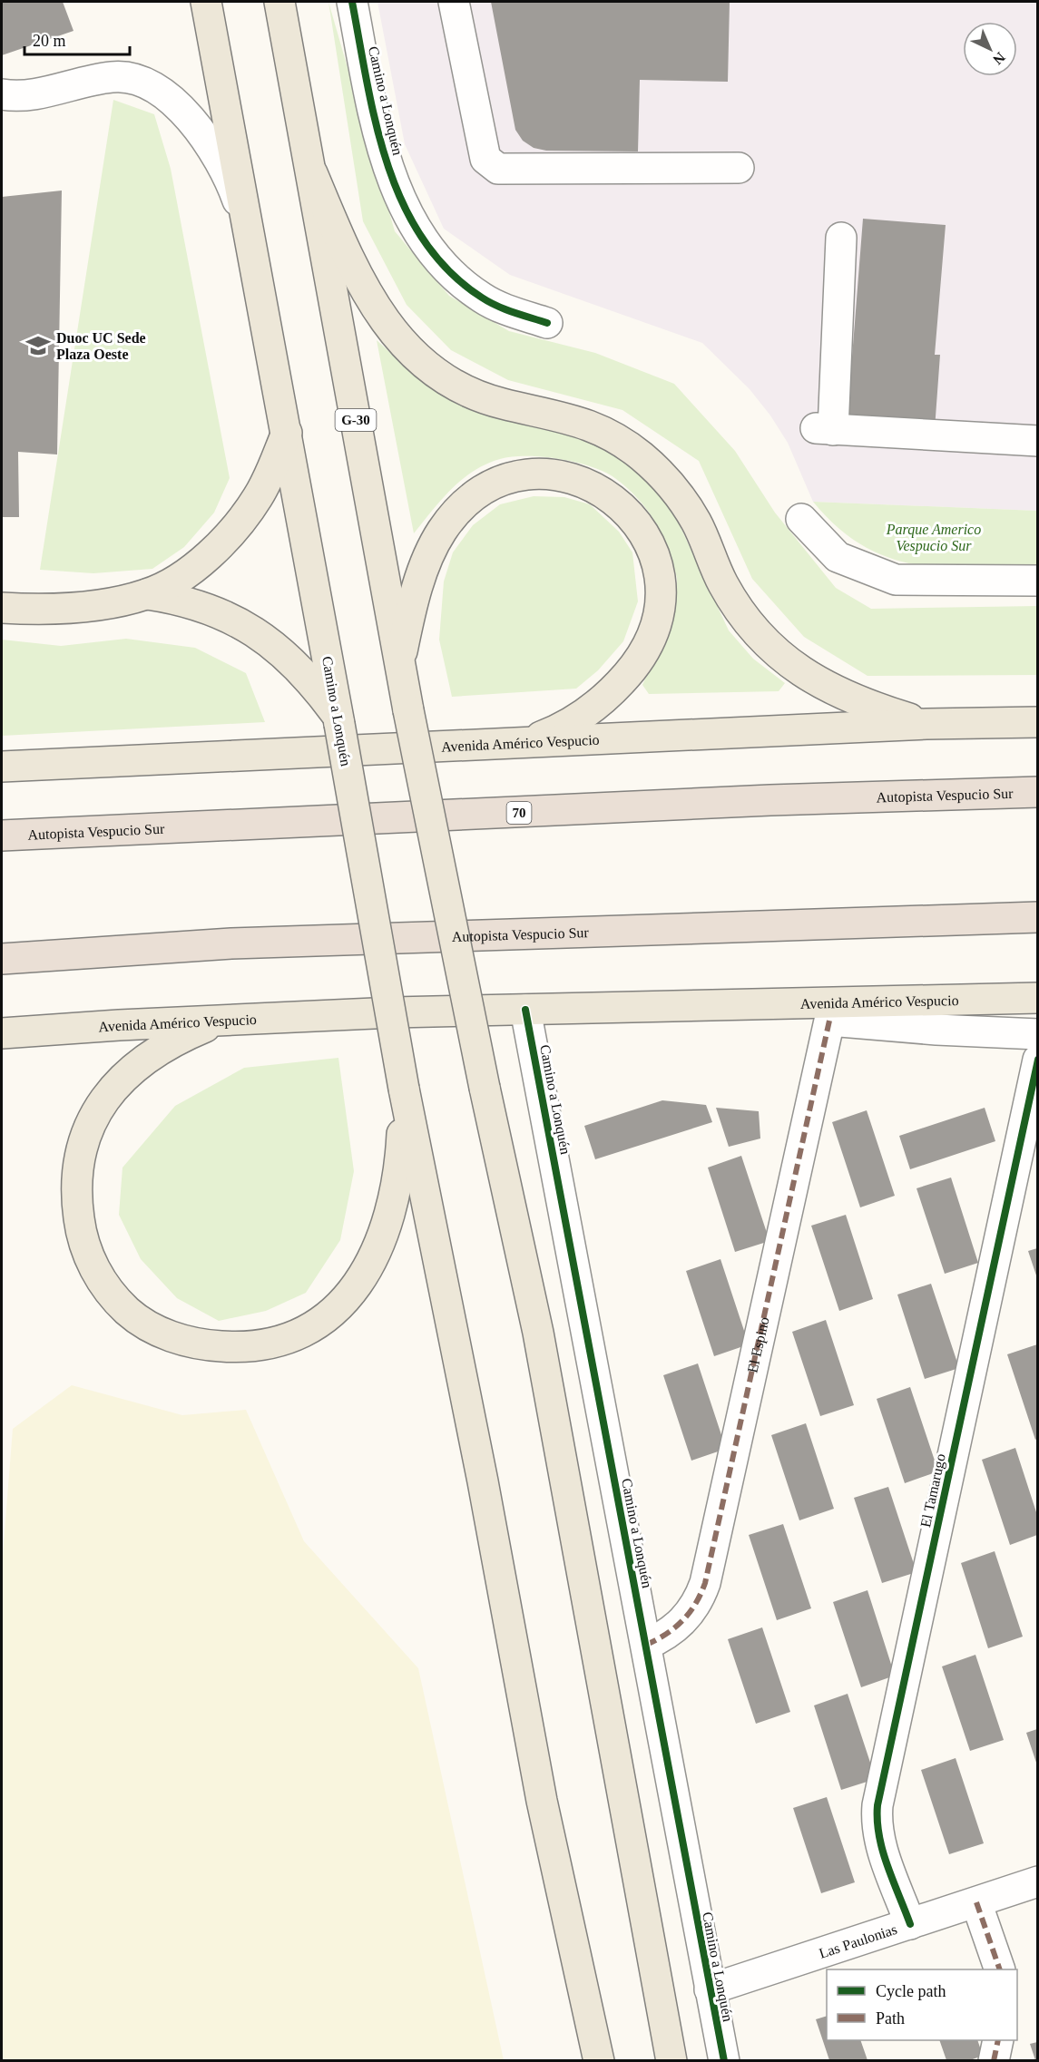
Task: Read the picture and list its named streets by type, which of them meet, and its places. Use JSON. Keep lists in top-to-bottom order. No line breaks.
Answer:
{"streets":{"highway":["Autopista Vespucio Sur","70"],"main road":["Camino a Lonquén","G-30","Avenida Américo Vespucio"],"street":["El Espino","El Tamarugo","Las Paulonias"]},"crossings":[["Camino a Lonquén","Avenida Américo Vespucio"],["Camino a Lonquén","El Espino"],["Camino a Lonquén","Las Paulonias"],["Avenida Américo Vespucio","El Espino"],["El Tamarugo","Las Paulonias"]],"parks":["Parque Americo Vespucio Sur"],"places":{"school or university":["Duoc UC Sede Plaza Oeste"]},"legend":["Cycle path","Path"],"scale_bar":"20 m","north":"bottom right"}
